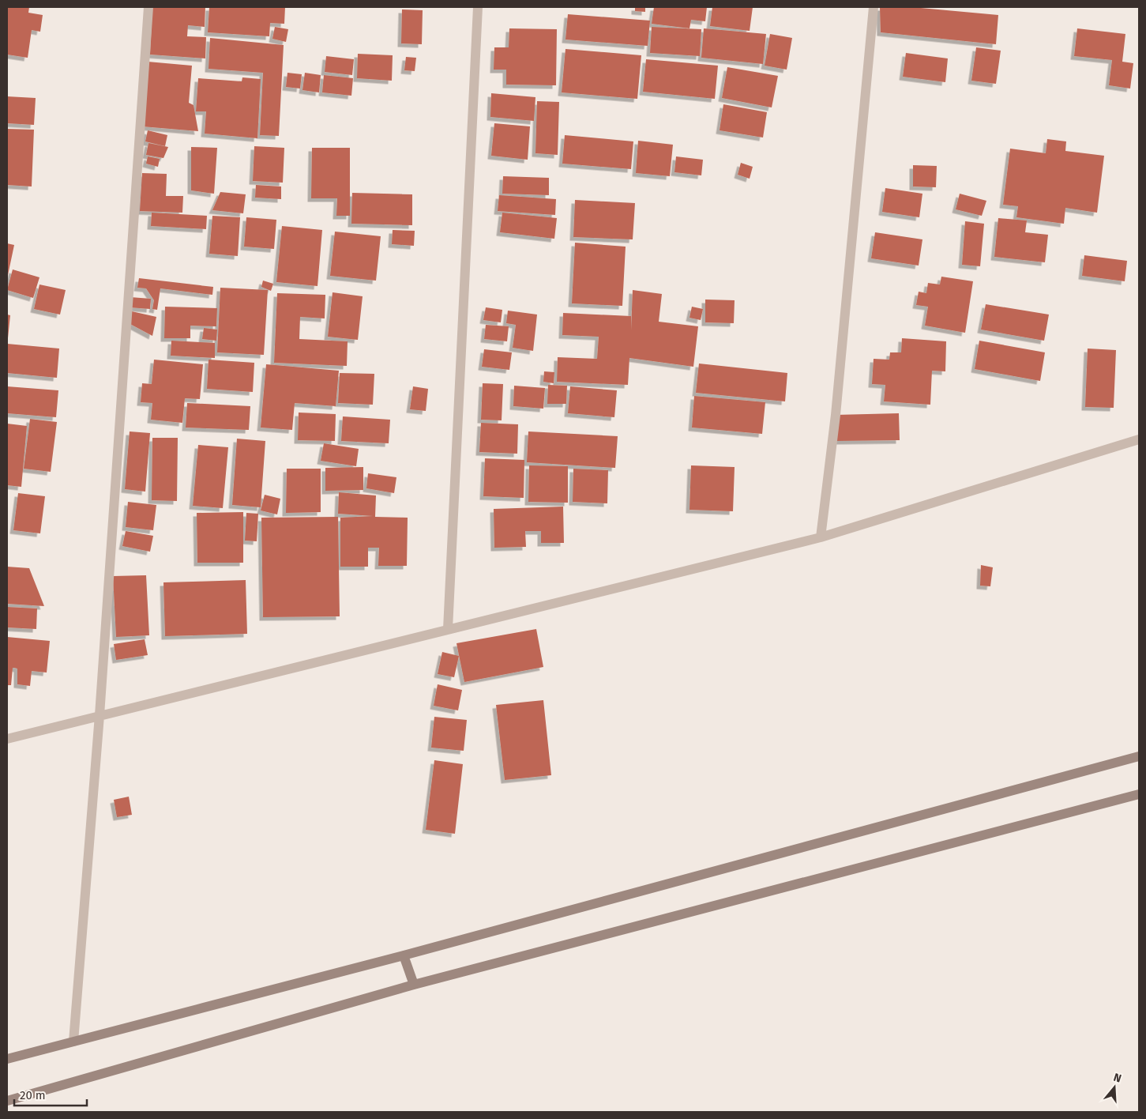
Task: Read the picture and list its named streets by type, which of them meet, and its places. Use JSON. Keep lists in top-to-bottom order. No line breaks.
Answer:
{"scale_bar":"20 m","north":"top"}
